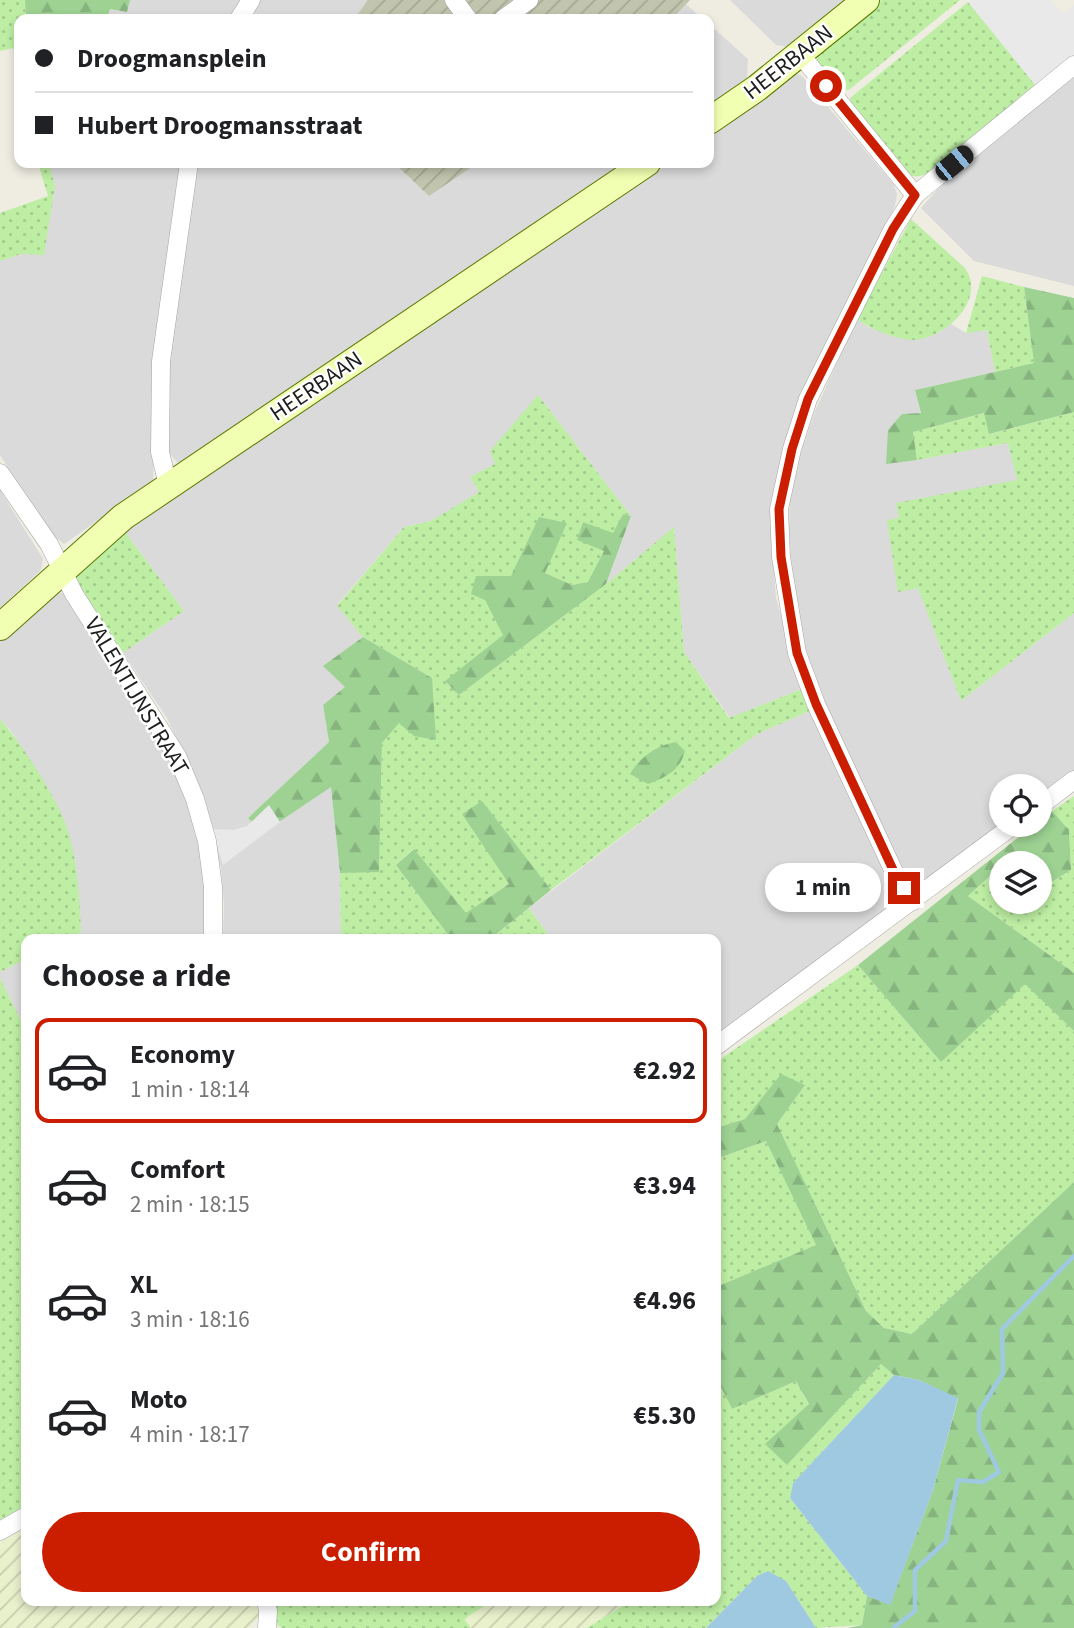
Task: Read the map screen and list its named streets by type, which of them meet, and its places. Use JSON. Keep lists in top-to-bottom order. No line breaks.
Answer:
{"streets":{"street":["HEERBAAN","VALENTIJNSTRAAT"]},"crossings":[["HEERBAAN","VALENTIJNSTRAAT"]],"page":{"banner":["Droogmansplein","Hubert Droogmansstraat"],"bubble":"1 min","heading":"Choose a ride","list":[{"name":"Economy","note":"1 min · 18:14","value":"€2.92"},{"name":"Comfort","note":"2 min · 18:15","value":"€3.94"},{"name":"XL","note":"3 min · 18:16","value":"€4.96"},{"name":"Moto","note":"4 min · 18:17","value":"€5.30"}],"buttons":"Confirm"}}
